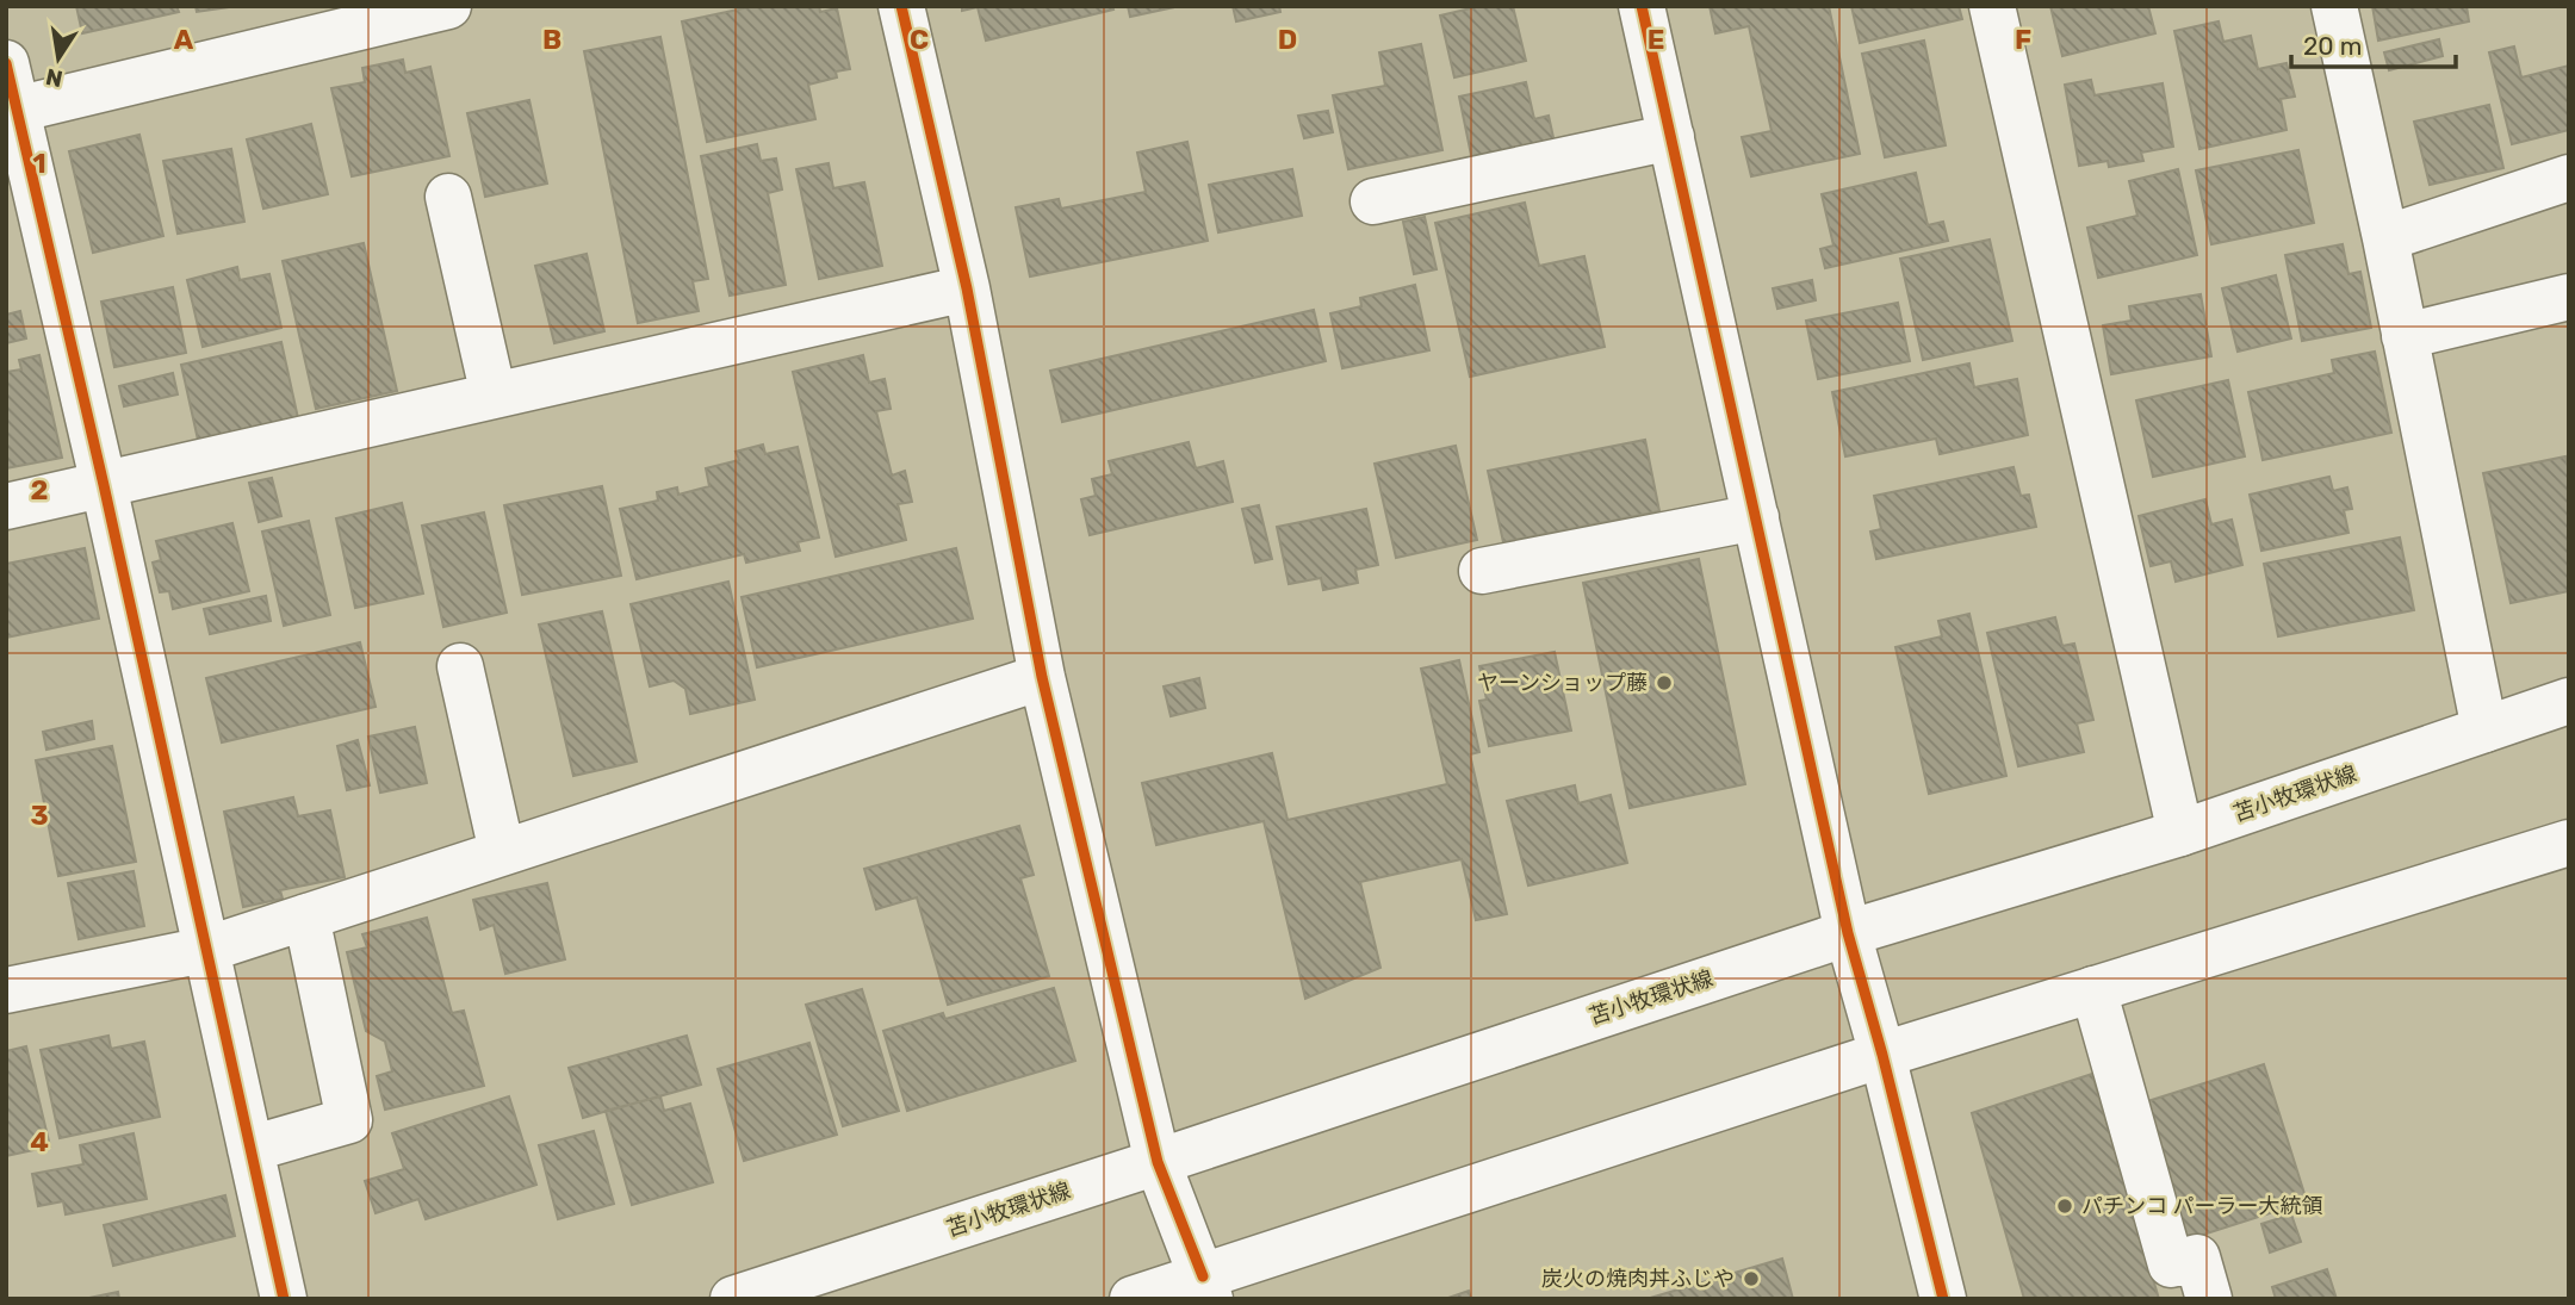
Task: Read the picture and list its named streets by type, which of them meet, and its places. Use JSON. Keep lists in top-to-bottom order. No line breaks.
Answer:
{"streets":{"street":["苫小牧環状線"]},"places":["ヤーンショップ藤","パチンコ パーラー大統領","炭火の焼肉丼ふじや"],"scale_bar":"20 m","north":"bottom","grid":{"columns":["A","B","C","D","E","F"],"rows":["1","2","3","4"]}}
